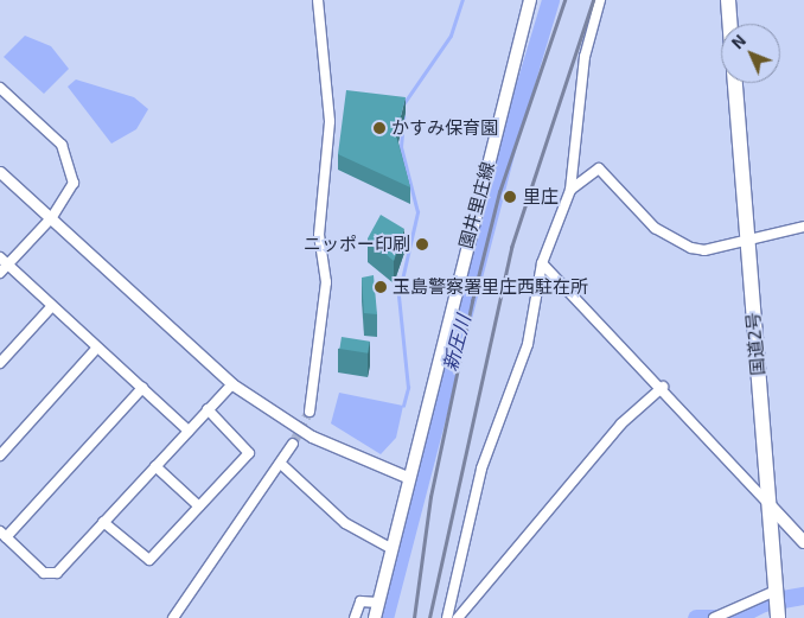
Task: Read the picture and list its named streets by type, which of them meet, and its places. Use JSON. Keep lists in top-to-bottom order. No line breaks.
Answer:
{"streets":{"highway":["国道2号"],"main road":["園井里庄線"]},"water":["新圧川"],"places":["かすみ保育園","里庄","ニッポー印刷","玉島警察署里庄西駐在所"],"north":"top left"}
